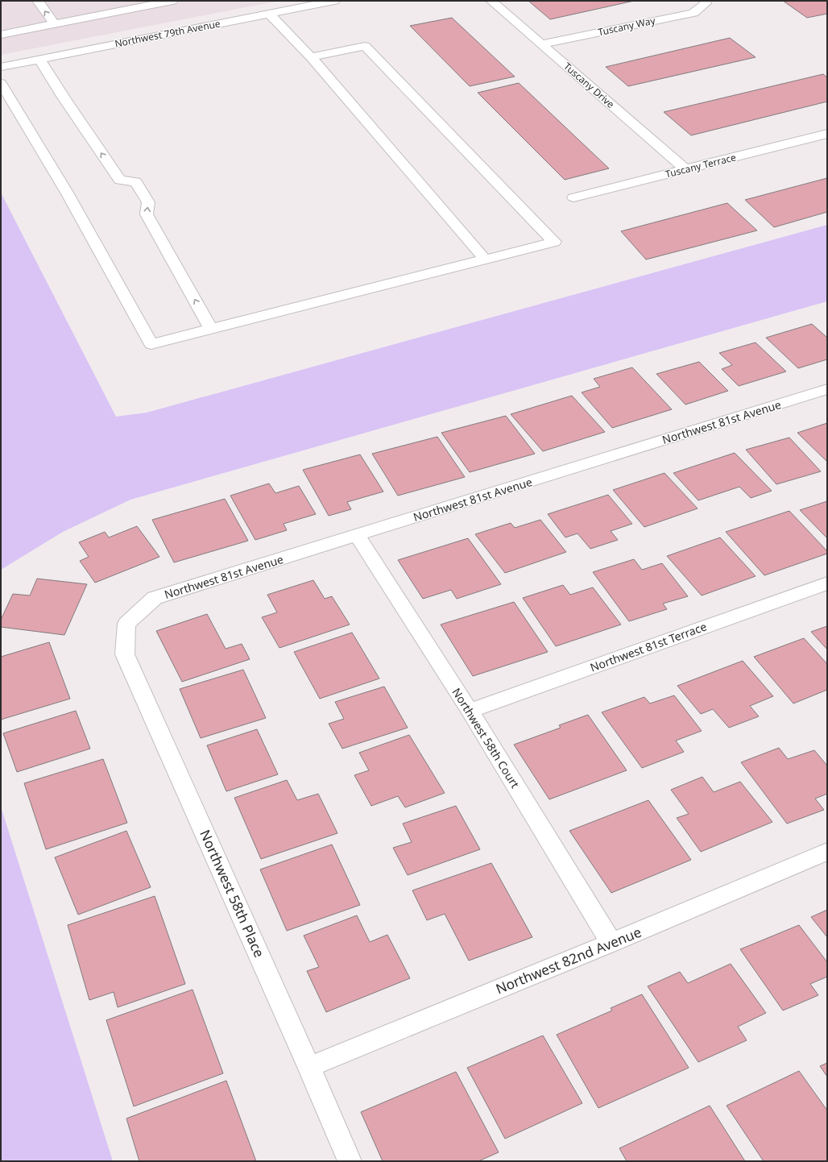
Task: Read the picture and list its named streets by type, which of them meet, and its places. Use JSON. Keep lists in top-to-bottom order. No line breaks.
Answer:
{"streets":{"street":["Tuscany Way","Northwest 79th Avenue","Tuscany Drive","Tuscany Terrace","Northwest 81st Avenue","Northwest 81st Terrace","Northwest 58th Court","Northwest 58th Place","Northwest 82nd Avenue"]},"crossings":[["Tuscany Way","Tuscany Drive"],["Tuscany Drive","Tuscany Terrace"],["Northwest 81st Avenue","Northwest 58th Court"],["Northwest 81st Avenue","Northwest 58th Place"],["Northwest 81st Terrace","Northwest 58th Court"],["Northwest 58th Court","Northwest 82nd Avenue"],["Northwest 58th Place","Northwest 82nd Avenue"]]}
